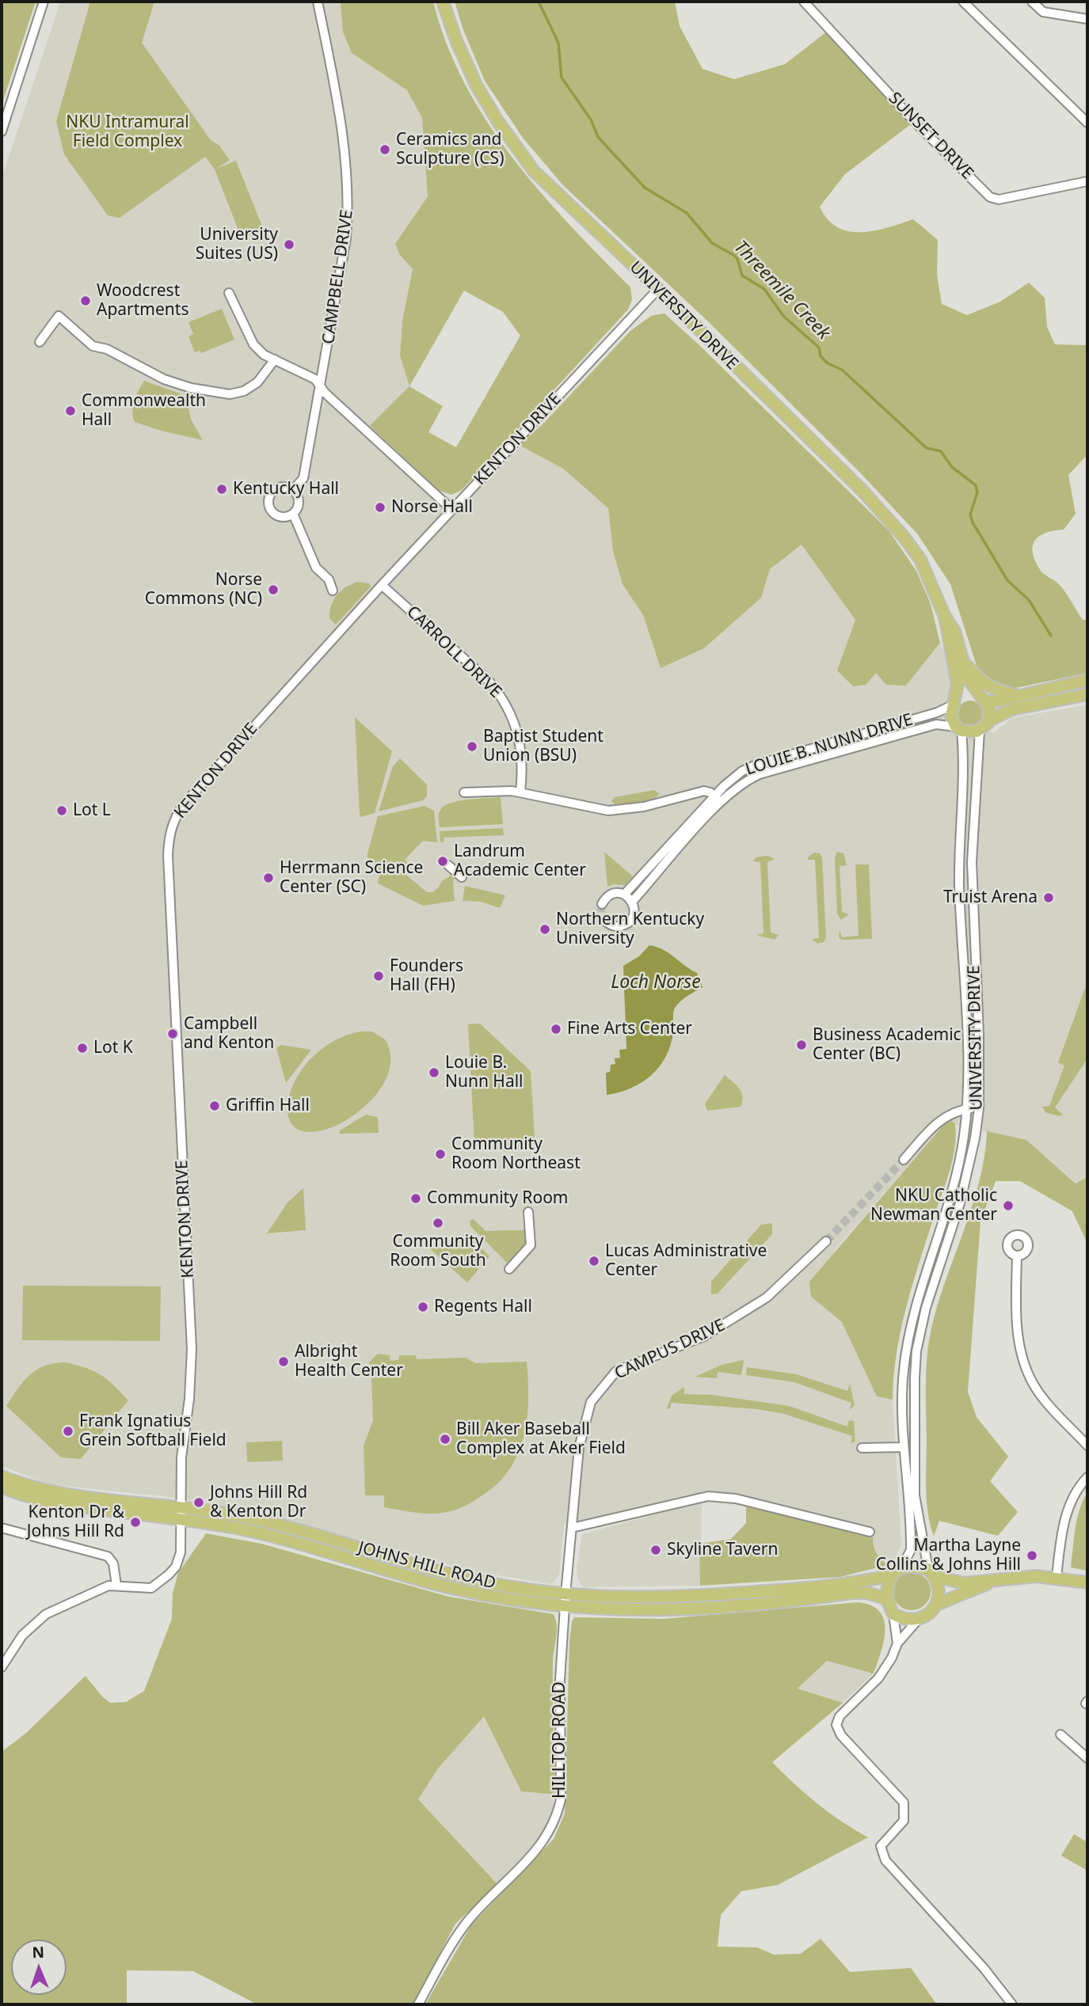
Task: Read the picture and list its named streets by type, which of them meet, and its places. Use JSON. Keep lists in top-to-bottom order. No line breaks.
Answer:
{"streets":{"main road":["UNIVERSITY DRIVE","JOHNS HILL ROAD"],"street":["SUNSET DRIVE","CAMPBELL DRIVE","KENTON DRIVE","CARROLL DRIVE","LOUIE B. NUNN DRIVE","CAMPUS DRIVE","HILLTOP ROAD"]},"crossings":[["UNIVERSITY DRIVE","KENTON DRIVE"],["UNIVERSITY DRIVE","LOUIE B. NUNN DRIVE"],["UNIVERSITY DRIVE","JOHNS HILL ROAD"],["KENTON DRIVE","CARROLL DRIVE"],["KENTON DRIVE","JOHNS HILL ROAD"],["CAMPUS DRIVE","JOHNS HILL ROAD"],["CAMPUS DRIVE","HILLTOP ROAD"],["JOHNS HILL ROAD","HILLTOP ROAD"]],"water":["Threemile Creek","Loch Norse"],"parks":["NKU Intramural Field Complex"],"places":["Ceramics and Sculpture (CS)","University Suites (US)","Woodcrest Apartments","Commonwealth Hall","Kentucky Hall","Norse Hall","Norse Commons (NC)","Baptist Student Union (BSU)","Lot L","Landrum Academic Center","Herrmann Science Center (SC)","Truist Arena","Northern Kentucky University","Founders Hall (FH)","Fine Arts Center","Campbell and Kenton","Business Academic Center (BC)","Lot K","Louie B. Nunn Hall","Griffin Hall","Community Room Northeast","Community Room","NKU Catholic Newman Center","Community Room South","Lucas Administrative Center","Regents Hall","Albright Health Center","Frank Ignatius Grein Softball Field","Bill Aker Baseball Complex at Aker Field","Johns Hill Rd & Kenton Dr","Kenton Dr & Johns Hill Rd","Skyline Tavern","Martha Layne Collins & Johns Hill"],"north":"top"}
